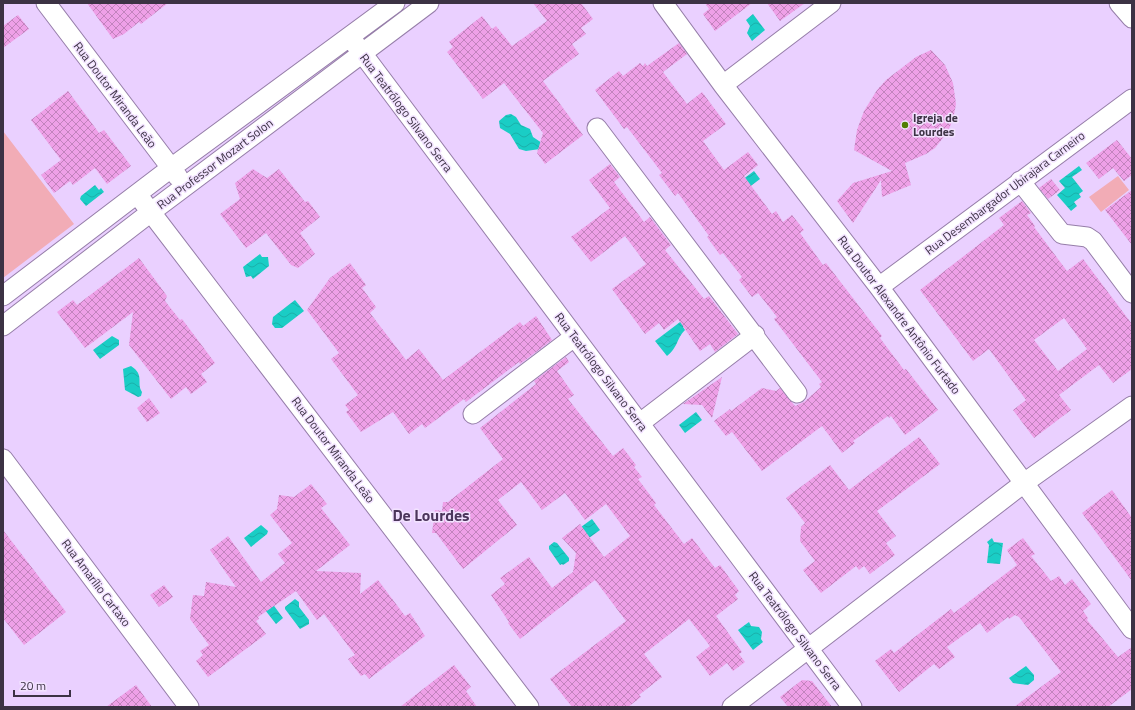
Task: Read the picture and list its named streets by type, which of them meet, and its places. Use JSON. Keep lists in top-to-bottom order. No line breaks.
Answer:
{"streets":{"street":["Rua Doutor Miranda Leão","Rua Teatrólogo Silvano Serra","Rua Professor Mozart Solon","Rua Desembargador Ubirajara Carneiro","Rua Doutor Alexandre Antônio Furtado","Rua Amarílio Cartaxo"]},"crossings":[["Rua Doutor Miranda Leão","Rua Professor Mozart Solon"],["Rua Teatrólogo Silvano Serra","Rua Professor Mozart Solon"],["Rua Desembargador Ubirajara Carneiro","Rua Doutor Alexandre Antônio Furtado"]],"districts":["De Lourdes"],"places":["Igreja de Lourdes"],"scale_bar":"20 m"}
